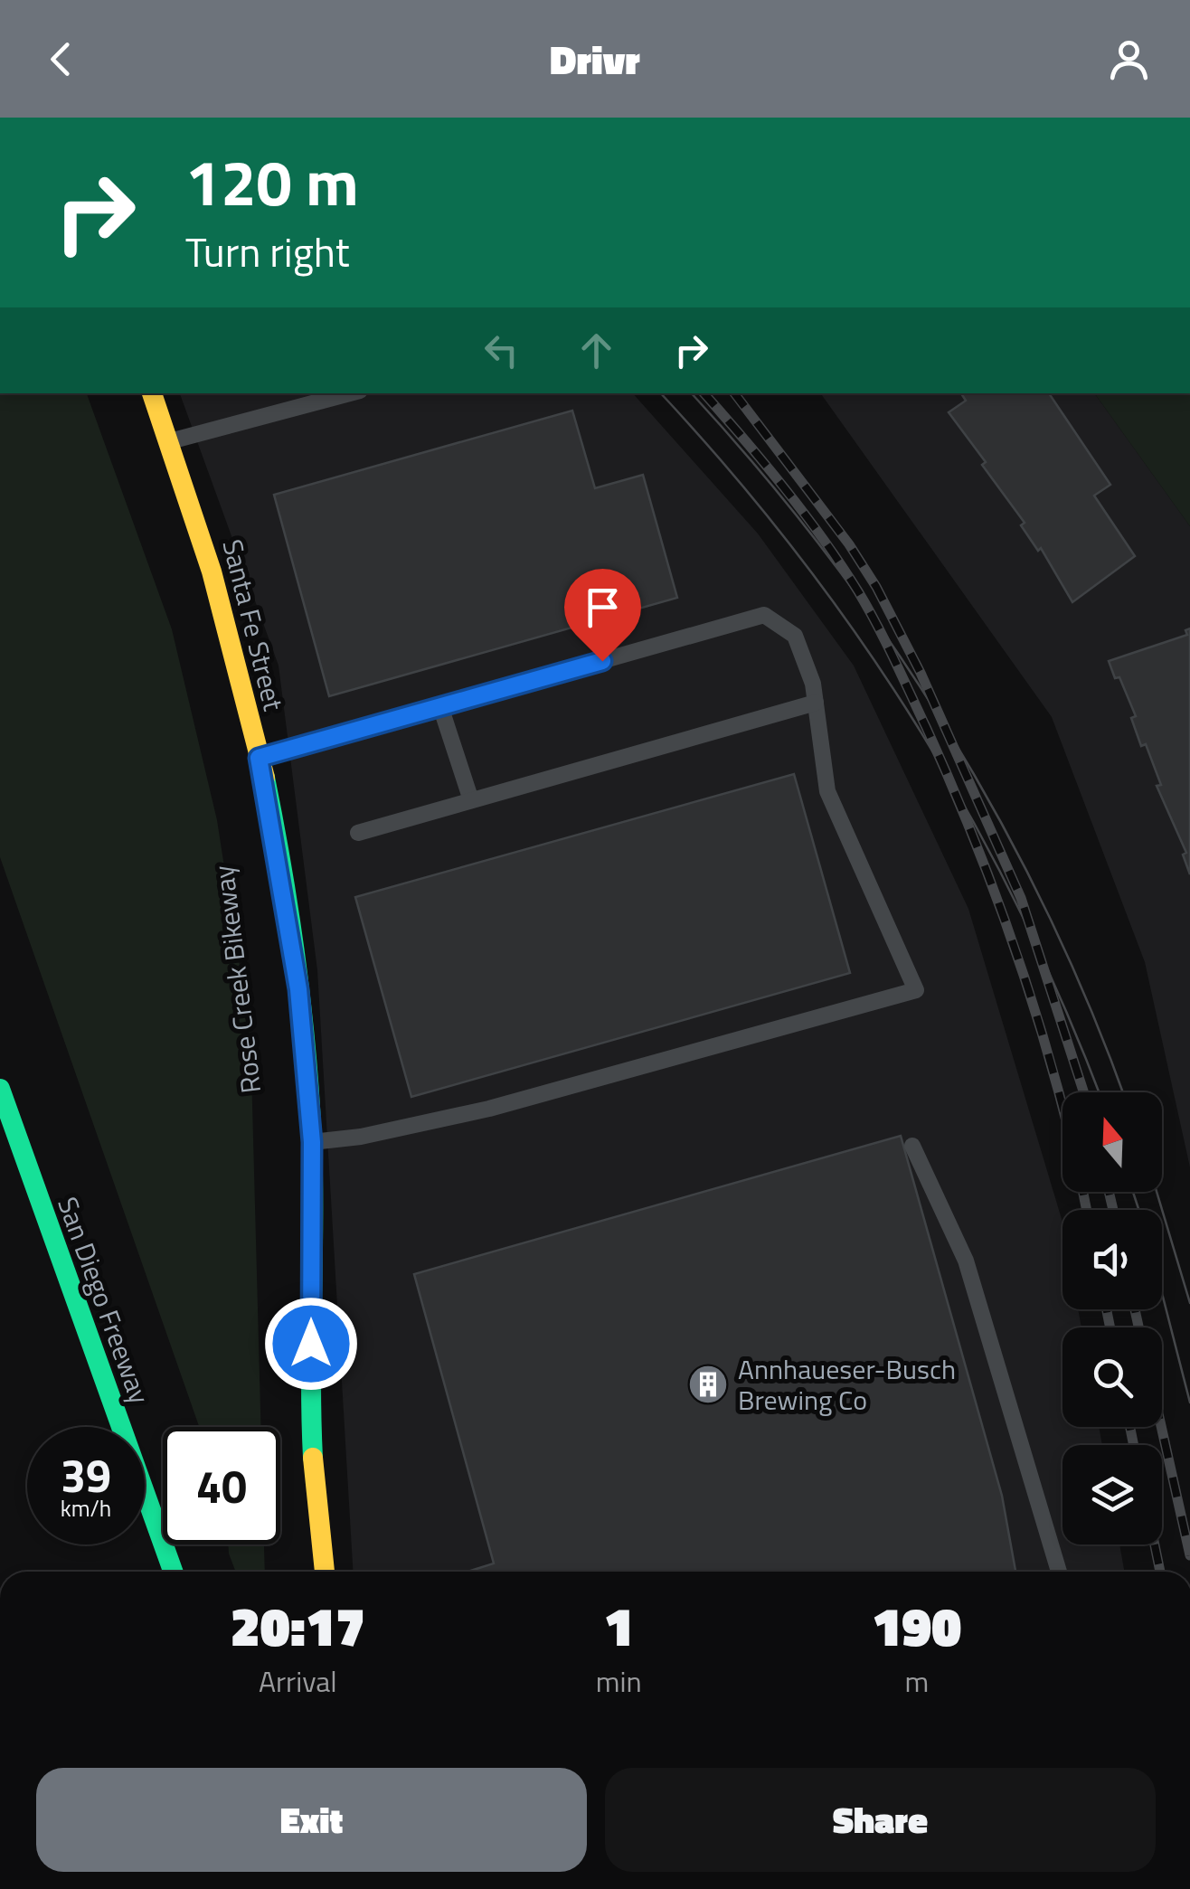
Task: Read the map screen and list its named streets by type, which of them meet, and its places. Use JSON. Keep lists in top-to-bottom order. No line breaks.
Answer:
{"streets":{"main road":["Santa Fe Street","San Diego Freeway"]},"places":{"building":["Annhaueser-Busch Brewing Co"]},"north":"top","page":{"header":"Drivr","turn":["120 m","Turn right"],"speed":"39 km/h","limit":"40","eta":["20:17","Arrival","1","min","190","m"],"buttons":["Exit","Share"]}}
